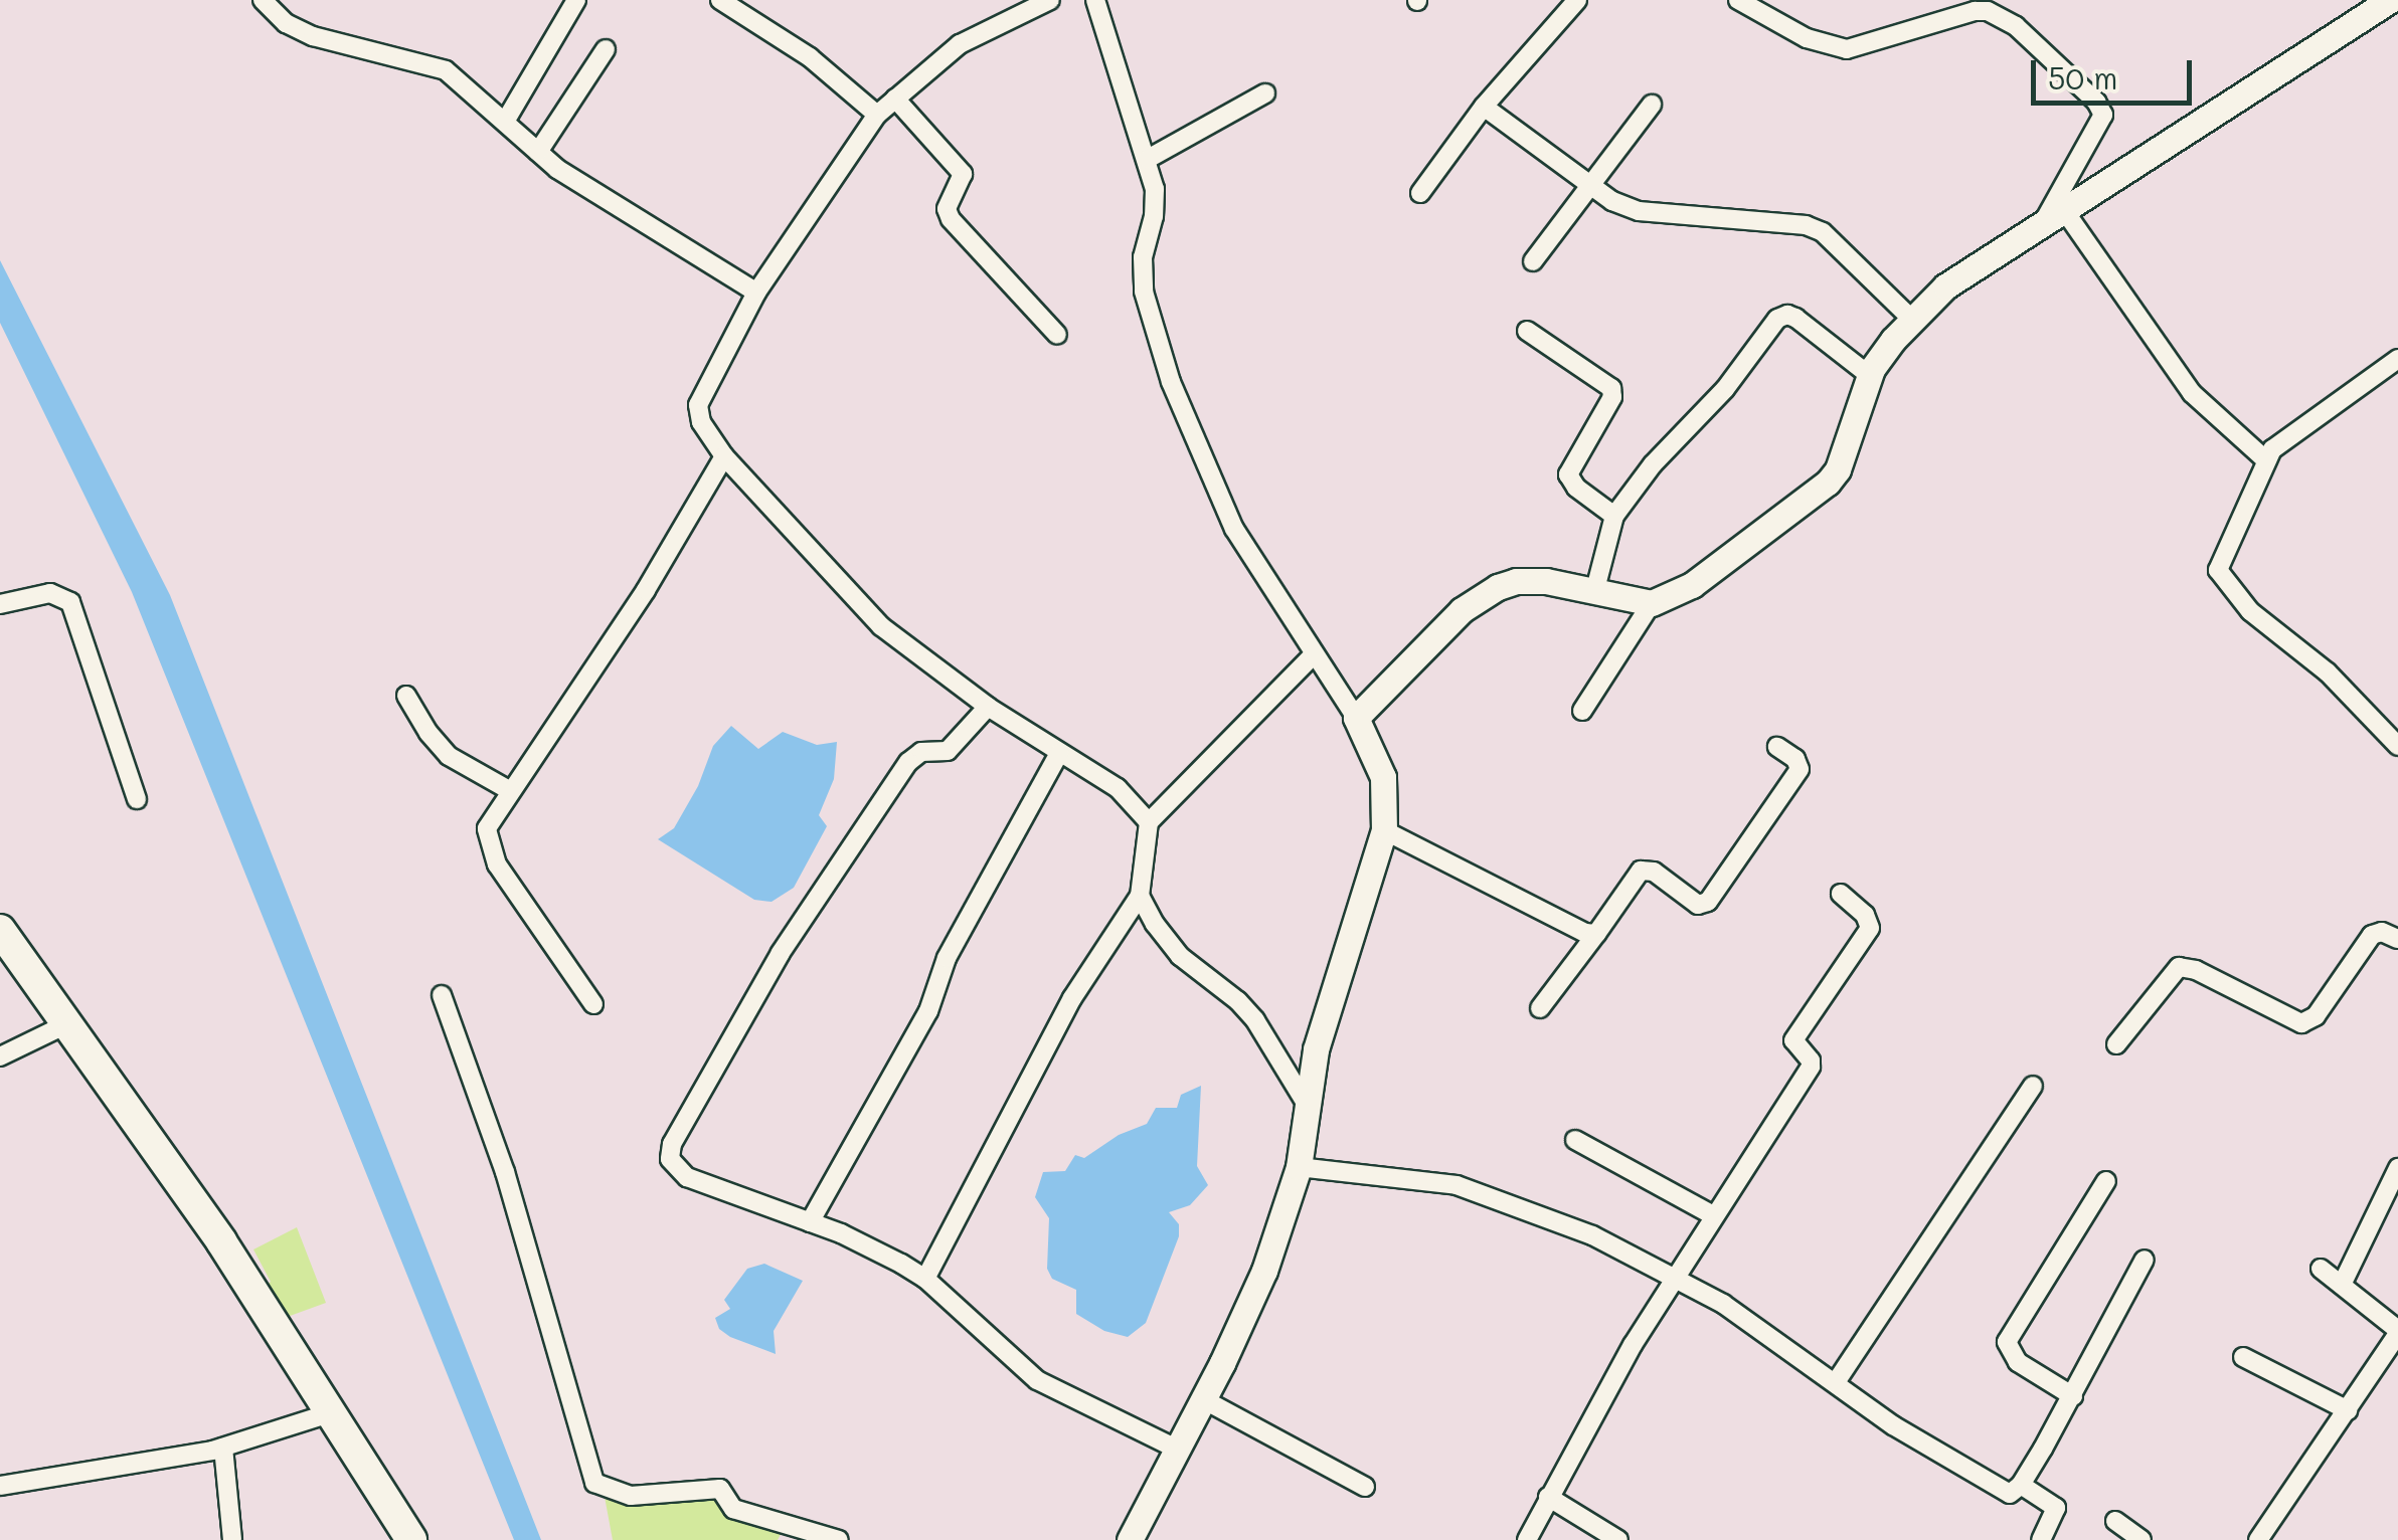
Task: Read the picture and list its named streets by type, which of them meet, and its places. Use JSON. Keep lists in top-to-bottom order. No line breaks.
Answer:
{"scale_bar":"50 m"}
